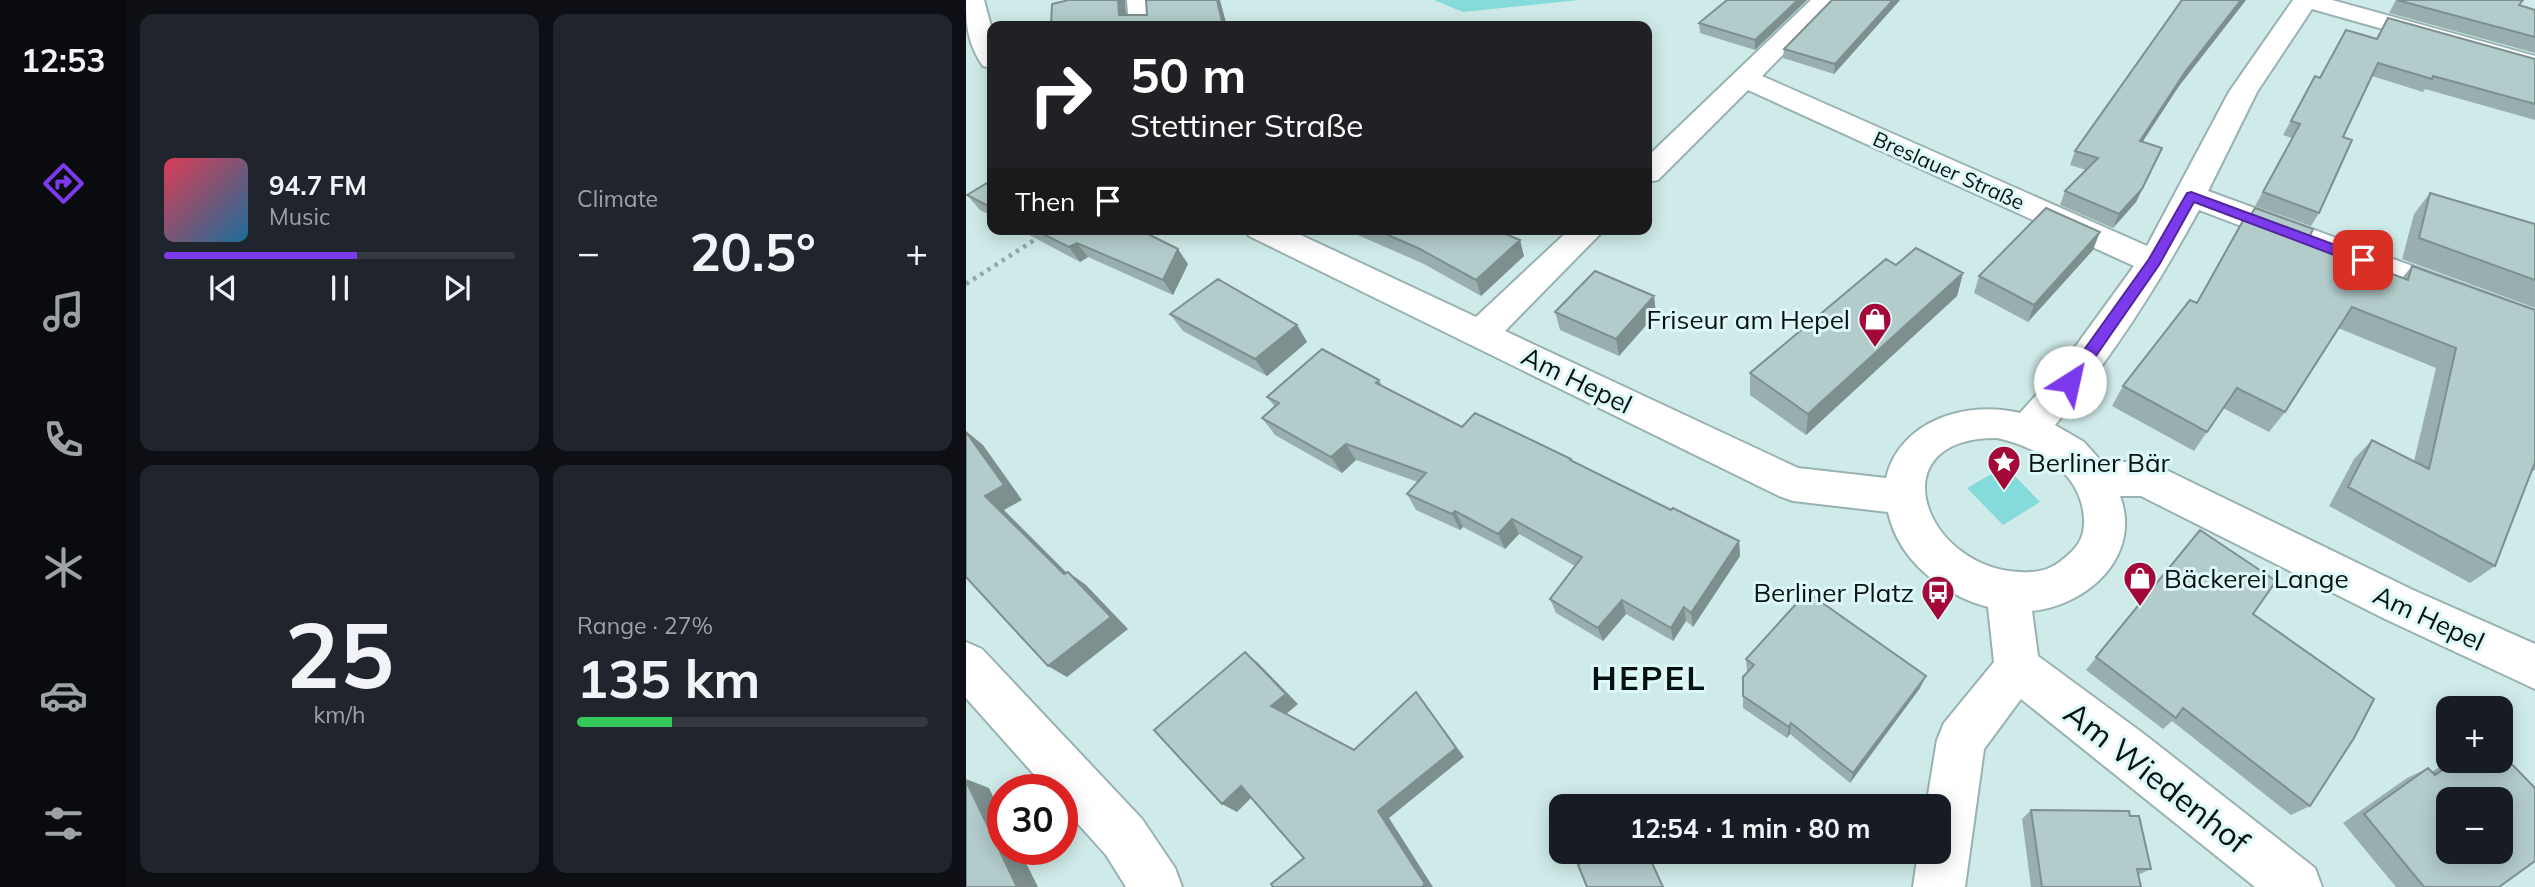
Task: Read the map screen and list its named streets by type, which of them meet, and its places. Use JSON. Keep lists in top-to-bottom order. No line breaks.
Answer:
{"streets":{"street":["Breslauer Straße","Am Hepel","Am Wiedenhof"]},"districts":["HEPEL"],"places":{"shop":["Friseur am Hepel","Bäckerei Lange"],"place":["Berliner Bär"],"bus stop":["Berliner Platz"]},"page":{"tabs":"12:53","tile":["Climate",["25","km/h"],["Range · 27%","135 km"]],"turn":["50 m","Stettiner Straße"],"song":["94.7 FM","Music"],"then":"Then","heat":["−","20.5°","+"],"map_buttons":["+","−"],"limit":"30","trip":"12:54 · 1 min · 80 m"}}
